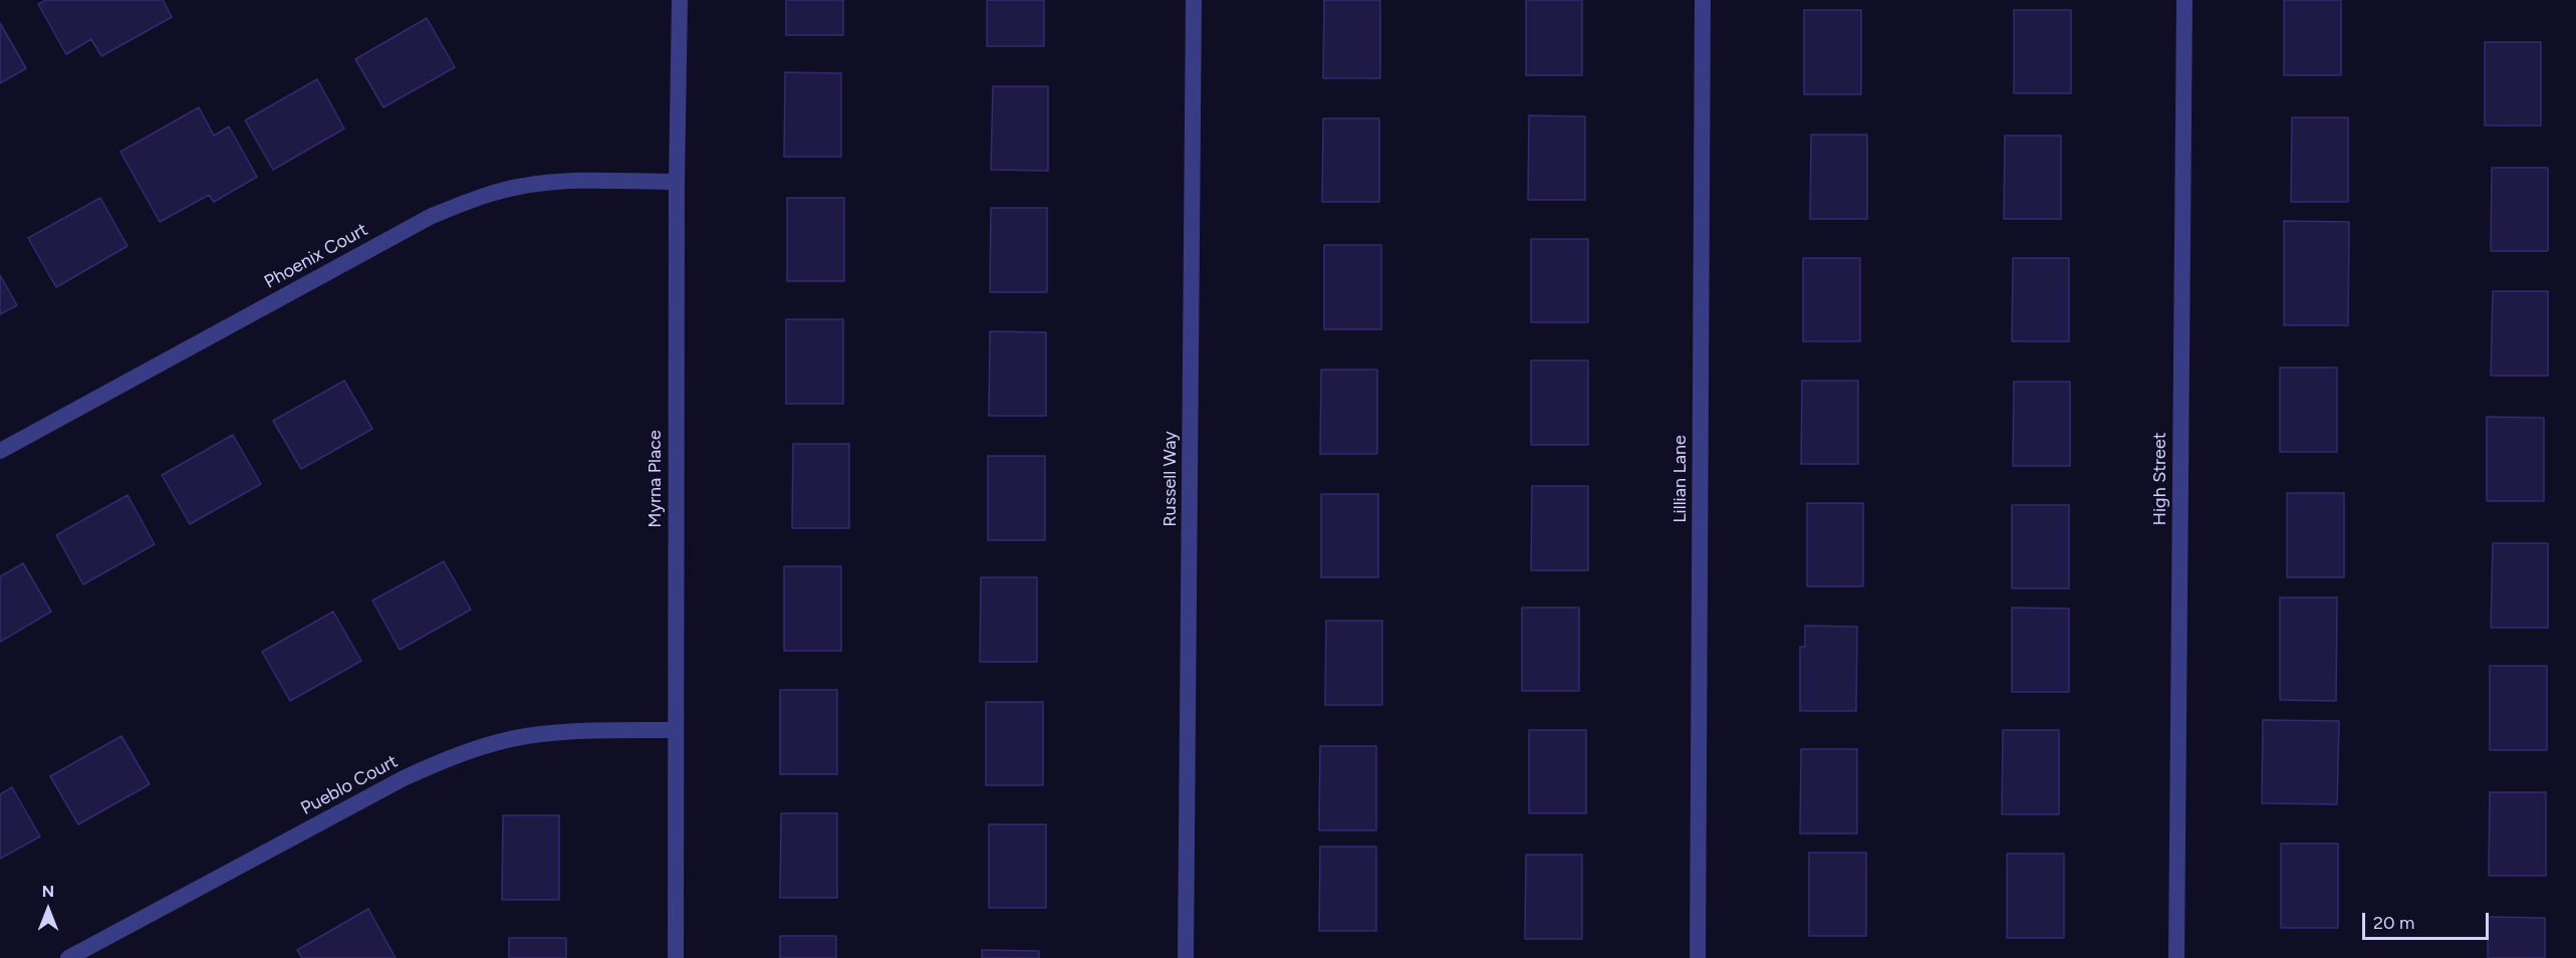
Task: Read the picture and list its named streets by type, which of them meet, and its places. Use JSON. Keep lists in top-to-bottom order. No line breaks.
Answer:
{"streets":{"street":["Phoenix Court","Myrna Place","Russell Way","Lillian Lane","High Street","Pueblo Court"]},"crossings":[["Phoenix Court","Myrna Place"],["Myrna Place","Pueblo Court"]],"scale_bar":"20 m","north":"top"}
